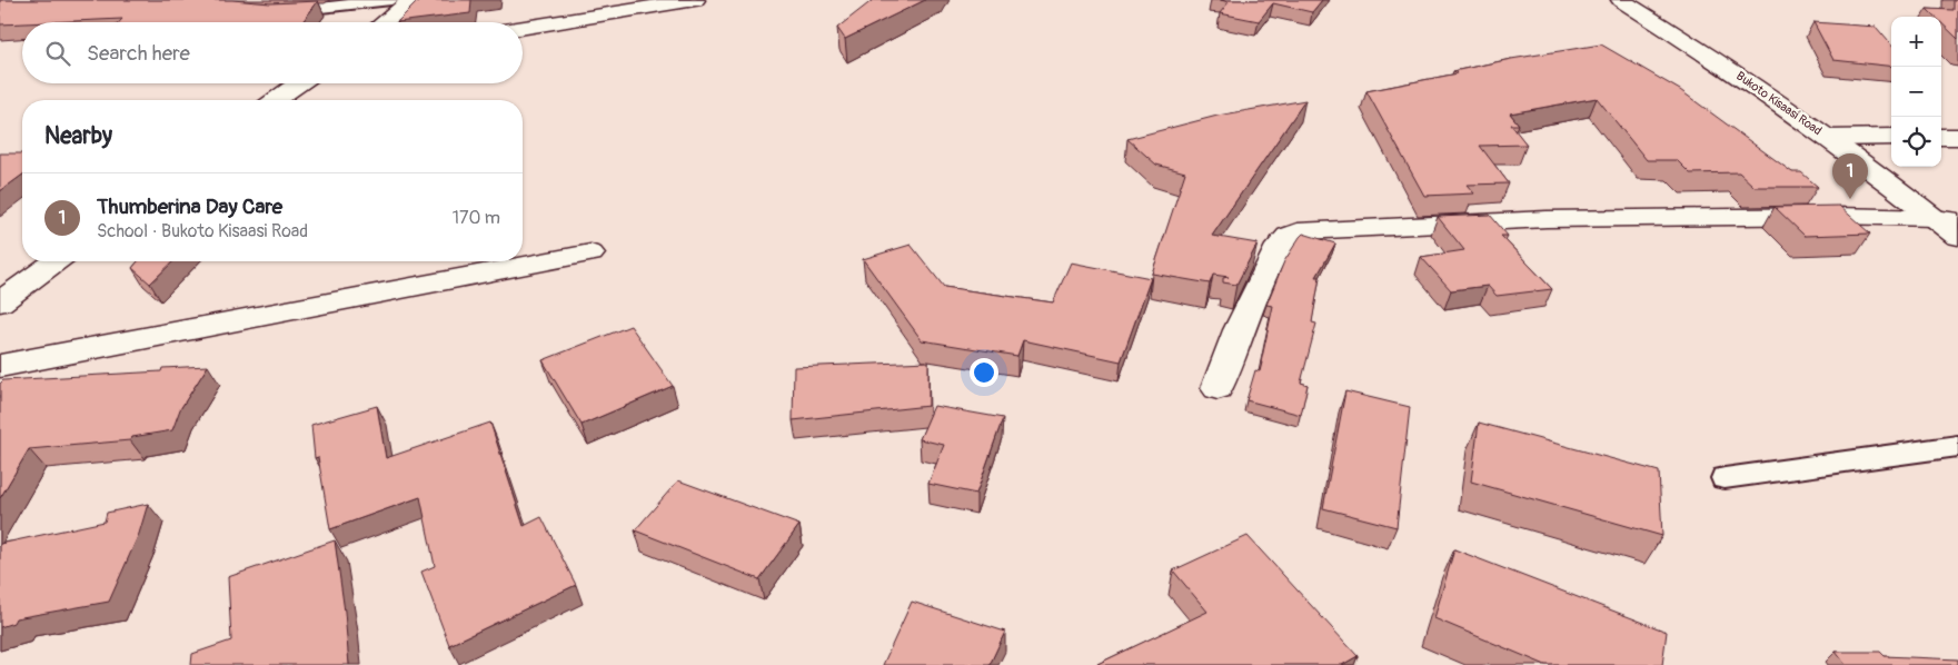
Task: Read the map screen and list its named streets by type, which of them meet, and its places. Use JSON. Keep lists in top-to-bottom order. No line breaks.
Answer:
{"streets":{"street":["Bukoto Kisaasi Road"]},"page":{"map_buttons":["+","−"],"search":"Search here","heading":"Nearby","pins":"1","list":[{"mark":"1","name":"Thumberina Day Care","note":"School · Bukoto Kisaasi Road","value":"170 m"}]}}
